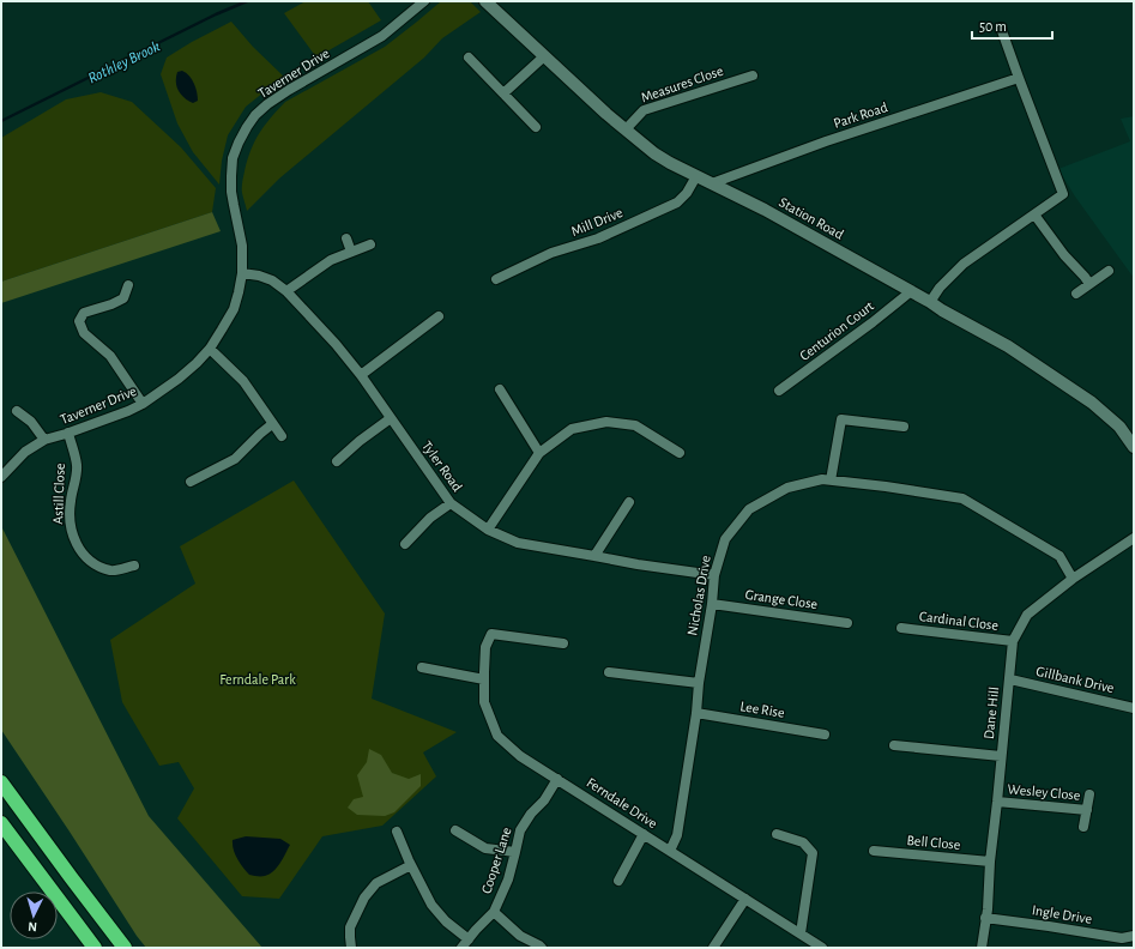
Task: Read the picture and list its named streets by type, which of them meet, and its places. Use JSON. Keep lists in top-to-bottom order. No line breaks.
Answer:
{"streets":{"street":["Taverner Drive","Measures Close","Park Road","Station Road","Mill Drive","Centurion Court","Tyler Road","Astill Close","Nicholas Drive","Grange Close","Cardinal Close","Gillbank Drive","Lee Rise","Dane Hill","Wesley Close","Ferndale Drive","Bell Close","Cooper Lane","Ingle Drive"]},"crossings":[["Taverner Drive","Tyler Road"],["Taverner Drive","Astill Close"],["Measures Close","Station Road"],["Park Road","Station Road"],["Station Road","Mill Drive"],["Station Road","Centurion Court"],["Tyler Road","Nicholas Drive"],["Nicholas Drive","Grange Close"],["Nicholas Drive","Lee Rise"],["Nicholas Drive","Dane Hill"],["Nicholas Drive","Ferndale Drive"],["Cardinal Close","Dane Hill"],["Gillbank Drive","Dane Hill"],["Dane Hill","Wesley Close"],["Dane Hill","Bell Close"],["Dane Hill","Ingle Drive"],["Ferndale Drive","Cooper Lane"]],"water":["Rothley Brook"],"parks":["Ferndale Park"],"scale_bar":"50 m","north":"bottom"}
